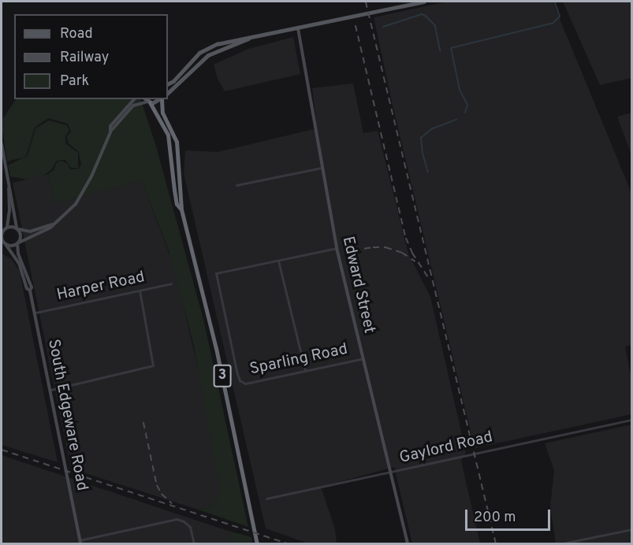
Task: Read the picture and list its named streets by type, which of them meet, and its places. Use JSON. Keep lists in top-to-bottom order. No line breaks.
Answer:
{"streets":{"highway":["3"],"main road":["Edward Street","South Edgeware Road"],"street":["Harper Road","Sparling Road","Gaylord Road"]},"crossings":[["Edward Street","Sparling Road"],["Edward Street","Gaylord Road"],["Harper Road","South Edgeware Road"]],"legend":["Road","Railway","Park"],"scale_bar":"200 m"}
